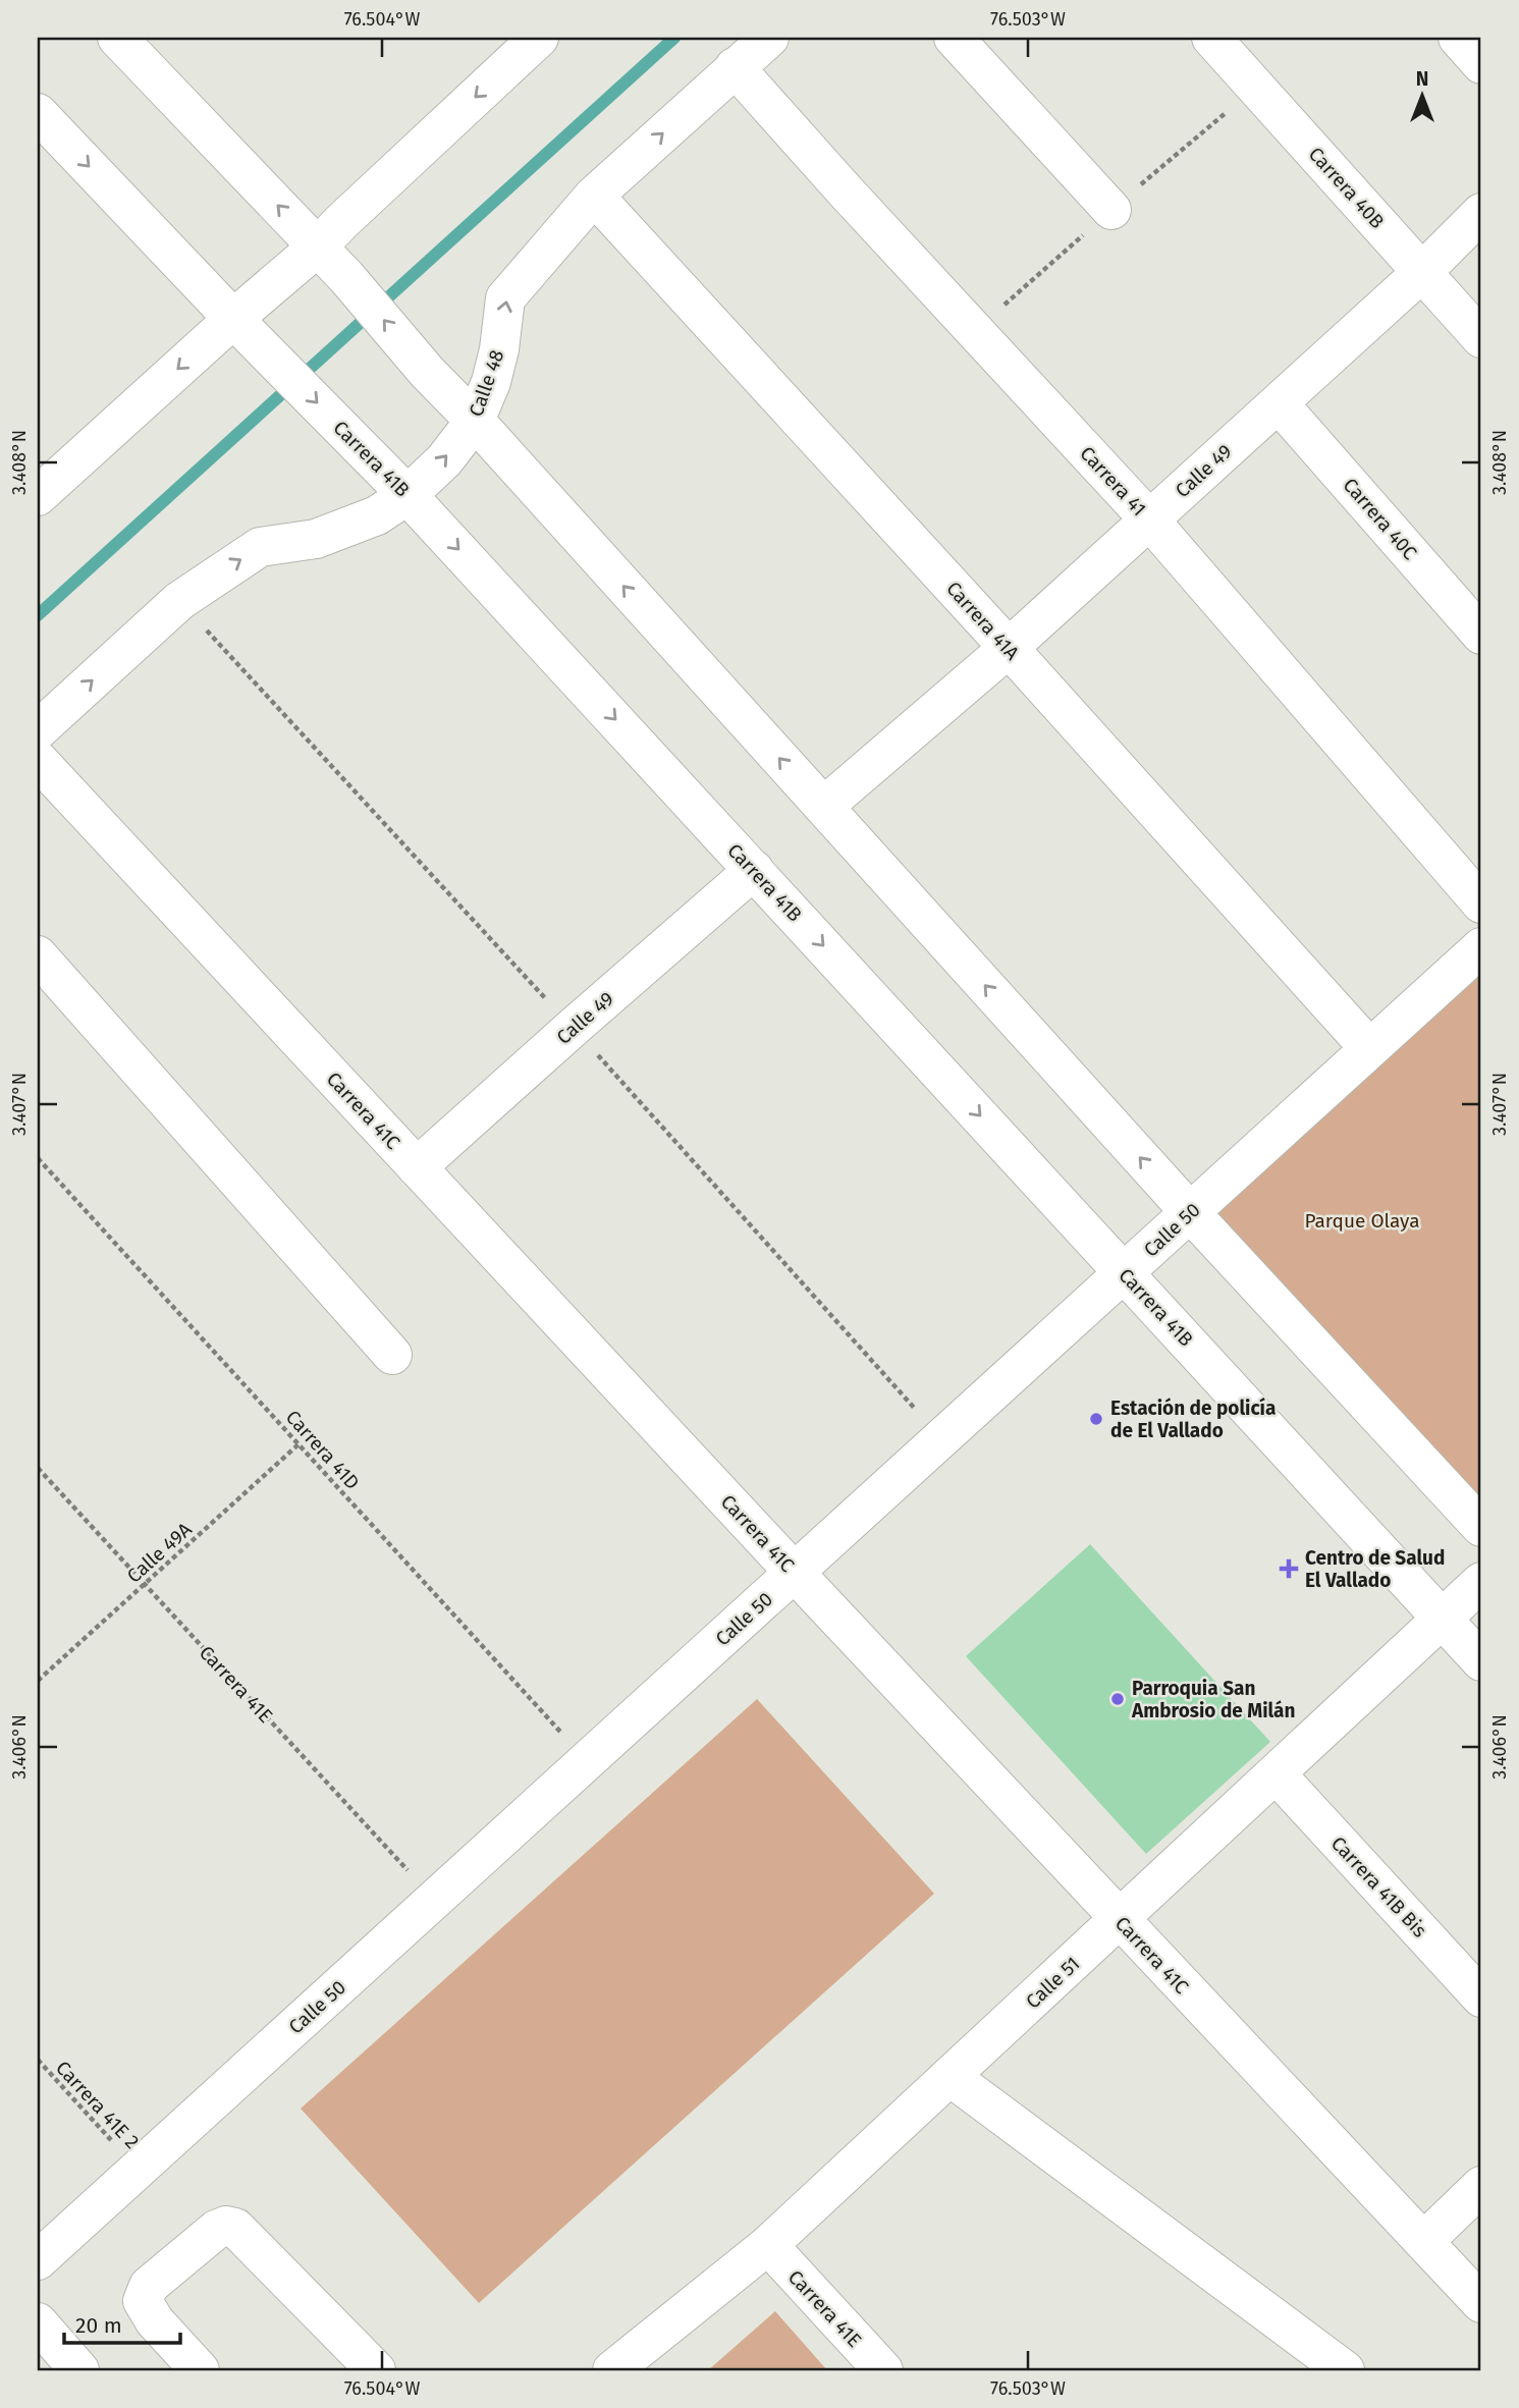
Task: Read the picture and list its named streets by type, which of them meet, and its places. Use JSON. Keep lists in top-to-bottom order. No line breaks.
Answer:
{"streets":{"street":["Carrera 40B","Calle 48","Carrera 41B","Calle 49","Carrera 41","Carrera 40C","Carrera 41A","Carrera 41C","Calle 50","Carrera 41E","Carrera 41B Bis","Calle 51"],"path":["Carrera 41D","Calle 49A","Carrera 41E 2"]},"crossings":[["Carrera 40B","Calle 49"],["Calle 48","Carrera 41B"],["Calle 48","Carrera 41"],["Calle 48","Carrera 41A"],["Carrera 41B","Calle 49"],["Carrera 41B","Calle 50"],["Carrera 41B","Calle 51"],["Calle 49","Carrera 41"],["Calle 49","Carrera 40C"],["Calle 49","Carrera 41A"],["Calle 49","Carrera 41C"],["Carrera 41A","Calle 50"],["Carrera 41C","Calle 50"],["Carrera 41C","Calle 51"],["Calle 50","Carrera 41D"],["Calle 50","Carrera 41E"],["Calle 50","Carrera 41E 2"],["Carrera 41D","Calle 49A"],["Calle 49A","Carrera 41E"],["Carrera 41E","Calle 51"],["Carrera 41B Bis","Calle 51"]],"parks":["Parque Olaya"],"places":{"other":["Estación de policía de El Vallado","Parroquia San Ambrosio de Milán"],"health":["Centro de Salud El Vallado"]},"scale_bar":"20 m","north":"top","coordinates":["76.504°W","76.503°W","3.408°N","3.407°N","3.406°N"]}
